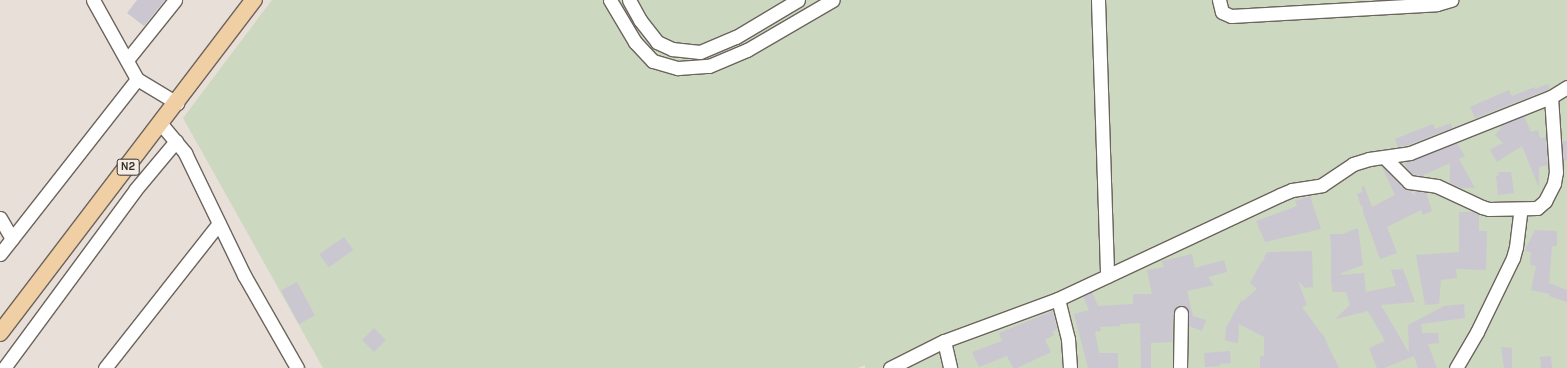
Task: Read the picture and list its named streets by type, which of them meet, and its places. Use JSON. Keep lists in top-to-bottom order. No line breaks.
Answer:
{"streets":{"main road":["N2"]}}
